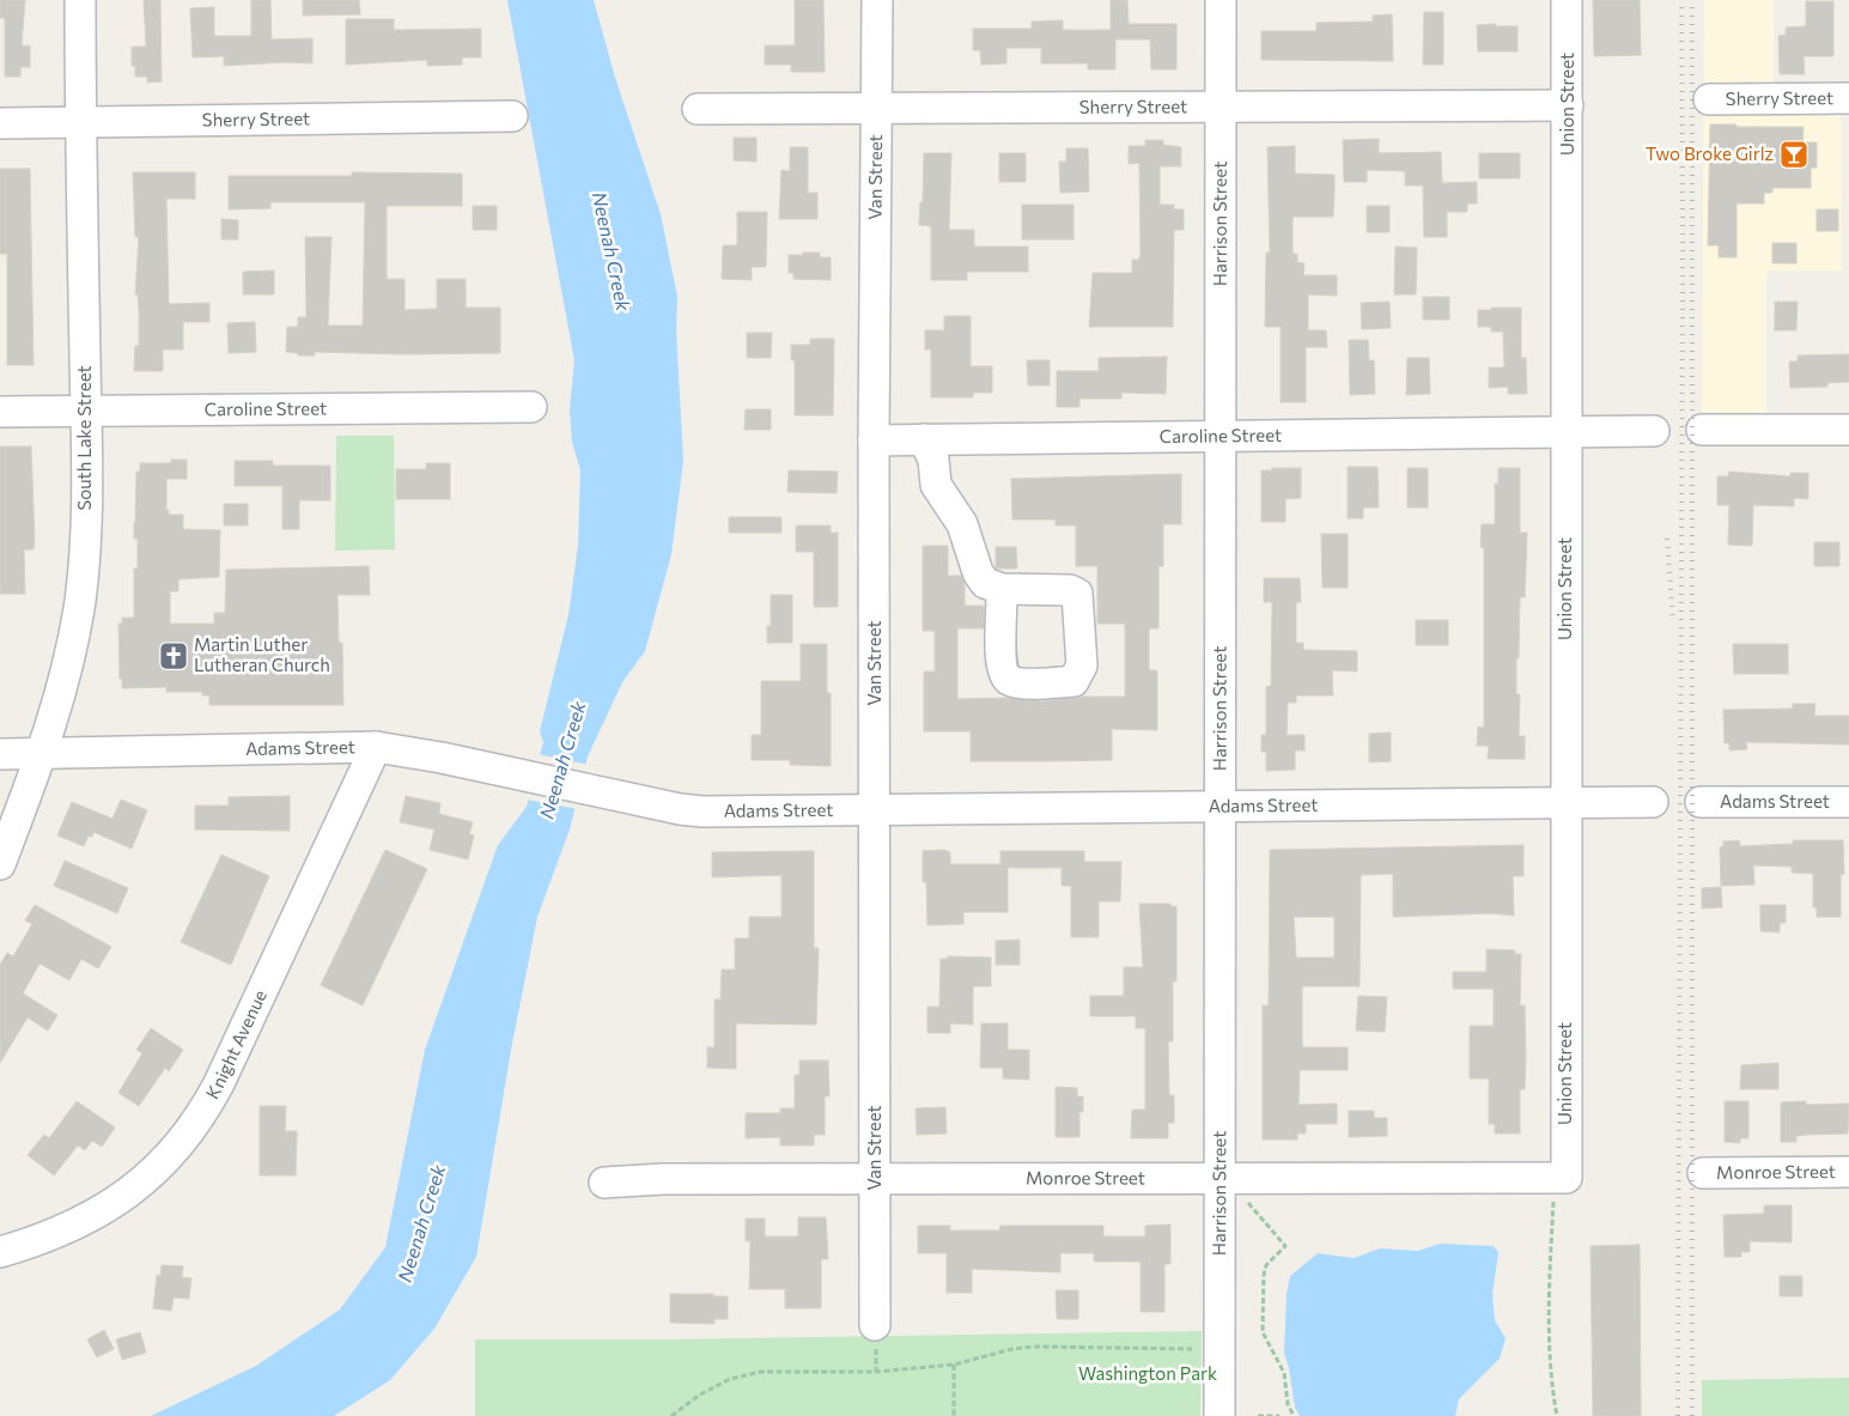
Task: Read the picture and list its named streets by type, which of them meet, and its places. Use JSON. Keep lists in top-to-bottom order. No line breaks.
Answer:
{"streets":{"street":["Sherry Street","Union Street","Van Street","Harrison Street","Caroline Street","South Lake Street","Adams Street","Knight Avenue","Monroe Street"]},"crossings":[["Sherry Street","Union Street"],["Sherry Street","Van Street"],["Sherry Street","Harrison Street"],["Sherry Street","South Lake Street"],["Union Street","Caroline Street"],["Union Street","Adams Street"],["Union Street","Monroe Street"],["Van Street","Caroline Street"],["Van Street","Adams Street"],["Van Street","Monroe Street"],["Harrison Street","Caroline Street"],["Harrison Street","Adams Street"],["Harrison Street","Monroe Street"],["Caroline Street","South Lake Street"],["South Lake Street","Adams Street"],["Adams Street","Knight Avenue"]],"water":["Neenah Creek"],"parks":["Washington Park"],"places":{"bar":["Two Broke Girlz"],"church":["Martin Luther Lutheran Church"]}}
